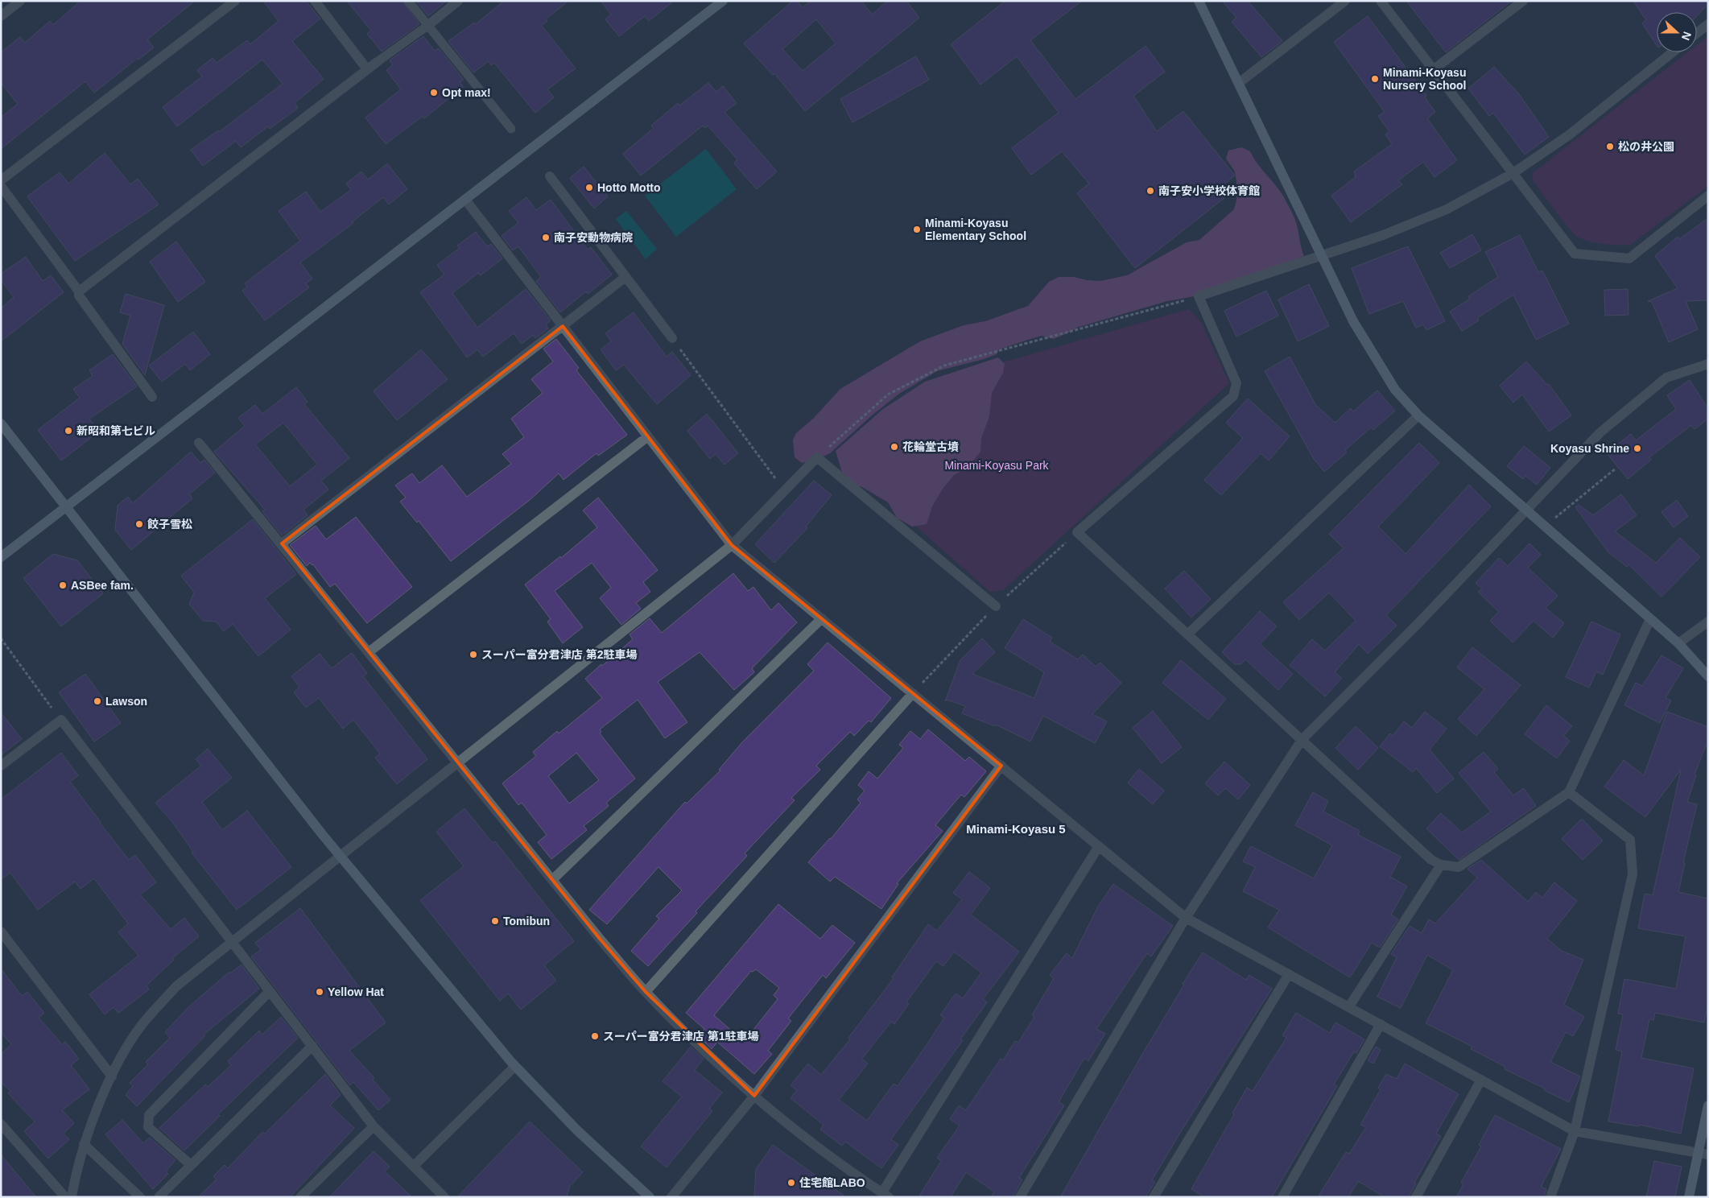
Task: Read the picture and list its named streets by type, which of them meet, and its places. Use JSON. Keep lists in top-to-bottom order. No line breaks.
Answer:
{"districts":["Minami-Koyasu 5"],"parks":["Minami-Koyasu Park"],"places":["Minami-Koyasu Nursery School","Opt max!","松の井公園","Hotto Motto","南子安小学校体育館","Minami-Koyasu Elementary School","南子安動物病院","新昭和第七ビル","花輪堂古墳","Koyasu Shrine","餃子雪松","ASBee fam.","スーパー富分君津店 第2駐車場","Lawson","Tomibun","Yellow Hat","スーパー富分君津店 第1駐車場","住宅館LABO"],"north":"right"}
